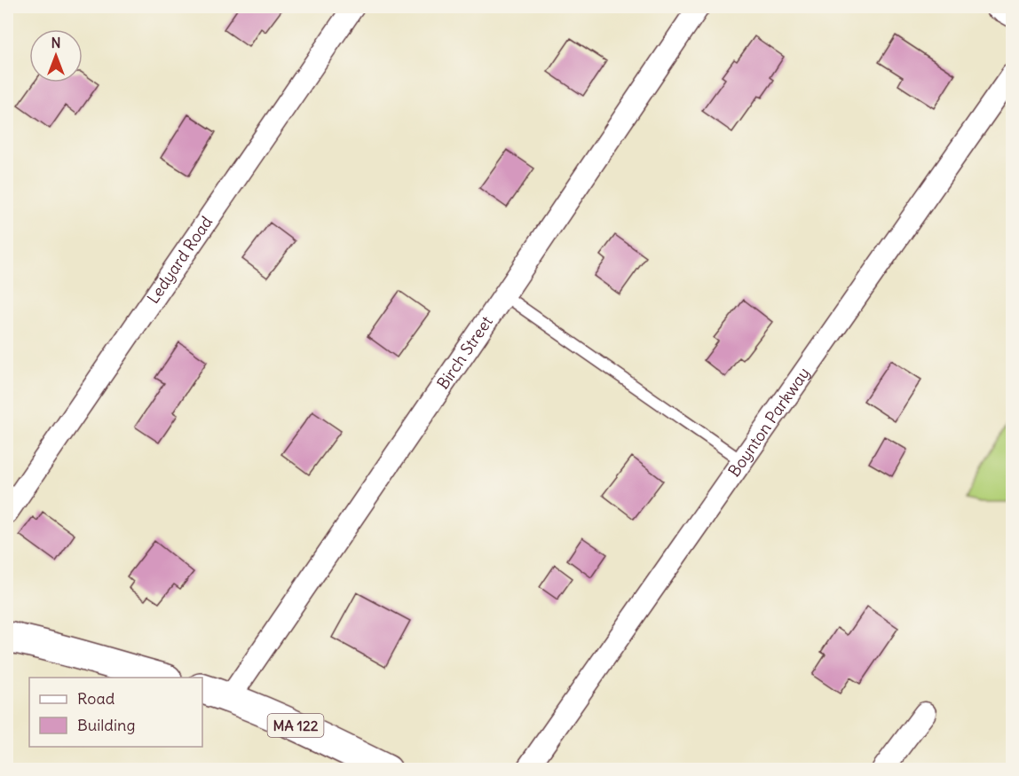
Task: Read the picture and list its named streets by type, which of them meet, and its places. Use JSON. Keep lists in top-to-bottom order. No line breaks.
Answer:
{"streets":{"main road":["MA 122"],"street":["Ledyard Road","Birch Street","Boynton Parkway"]},"crossings":[["Birch Street","MA 122"]],"legend":["Road","Building"],"north":"top"}
